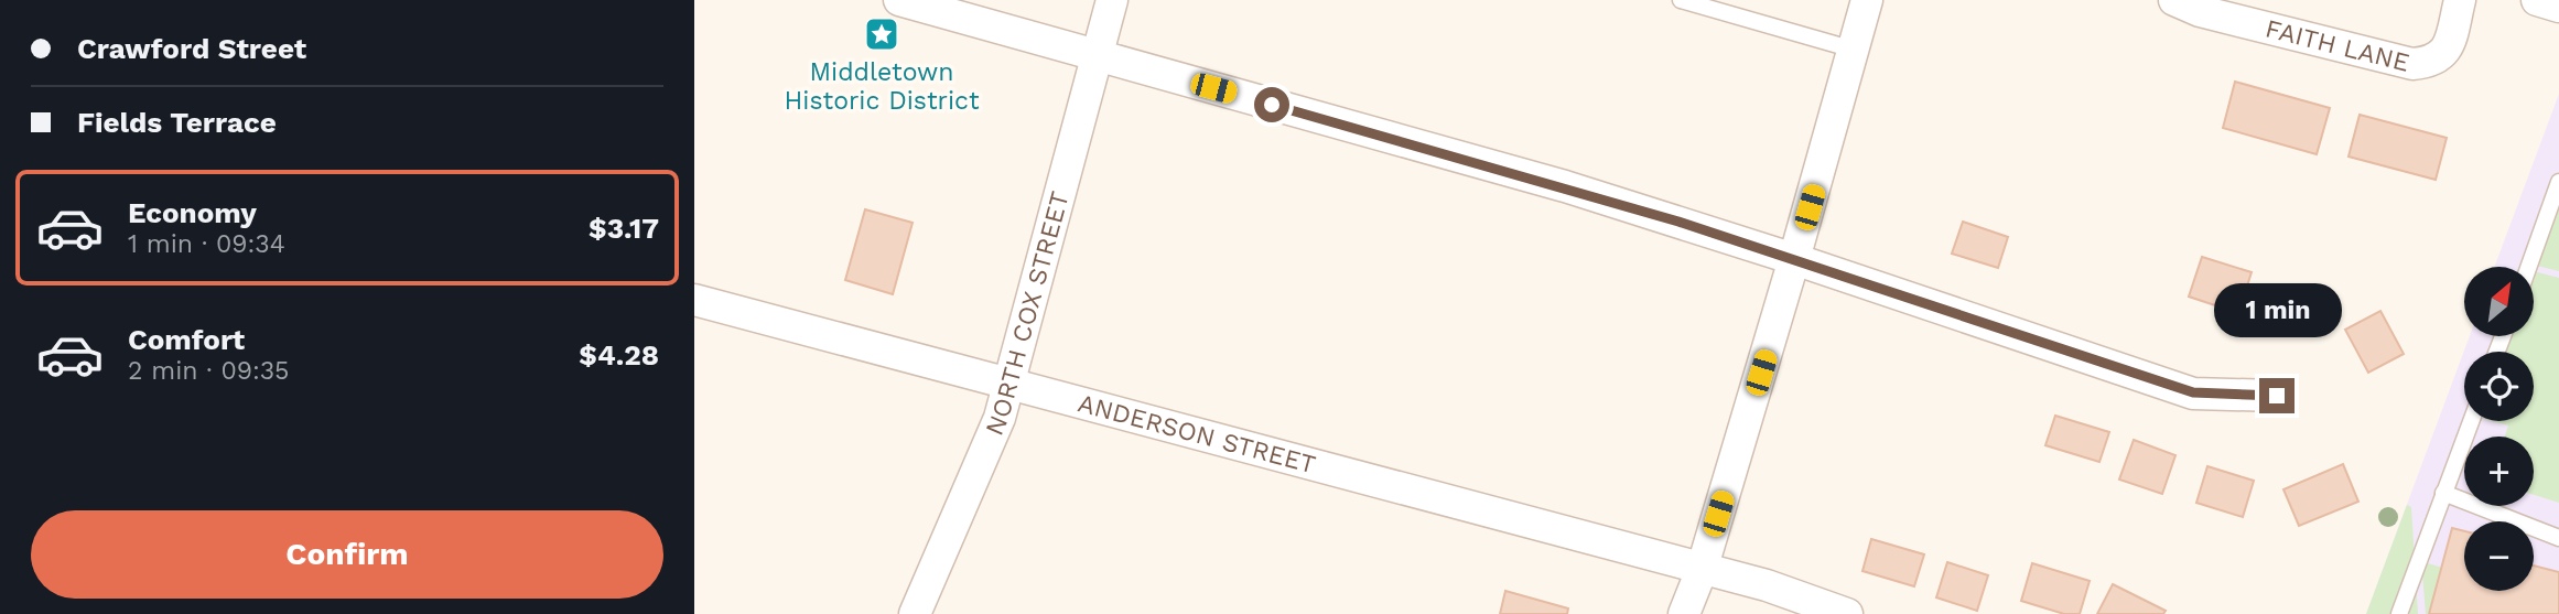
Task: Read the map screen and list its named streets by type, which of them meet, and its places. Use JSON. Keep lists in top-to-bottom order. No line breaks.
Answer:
{"streets":{"street":["FAITH LANE","NORTH COX STREET","ANDERSON STREET"]},"crossings":[["NORTH COX STREET","ANDERSON STREET"]],"places":{"place":["Middletown Historic District"]},"north":"top right","page":{"banner":["Crawford Street","Fields Terrace"],"list":[{"name":"Economy","note":"1 min · 09:34","value":"$3.17"},{"name":"Comfort","note":"2 min · 09:35","value":"$4.28"}],"map_buttons":["+","−"],"bubble":"1 min","buttons":"Confirm"}}
